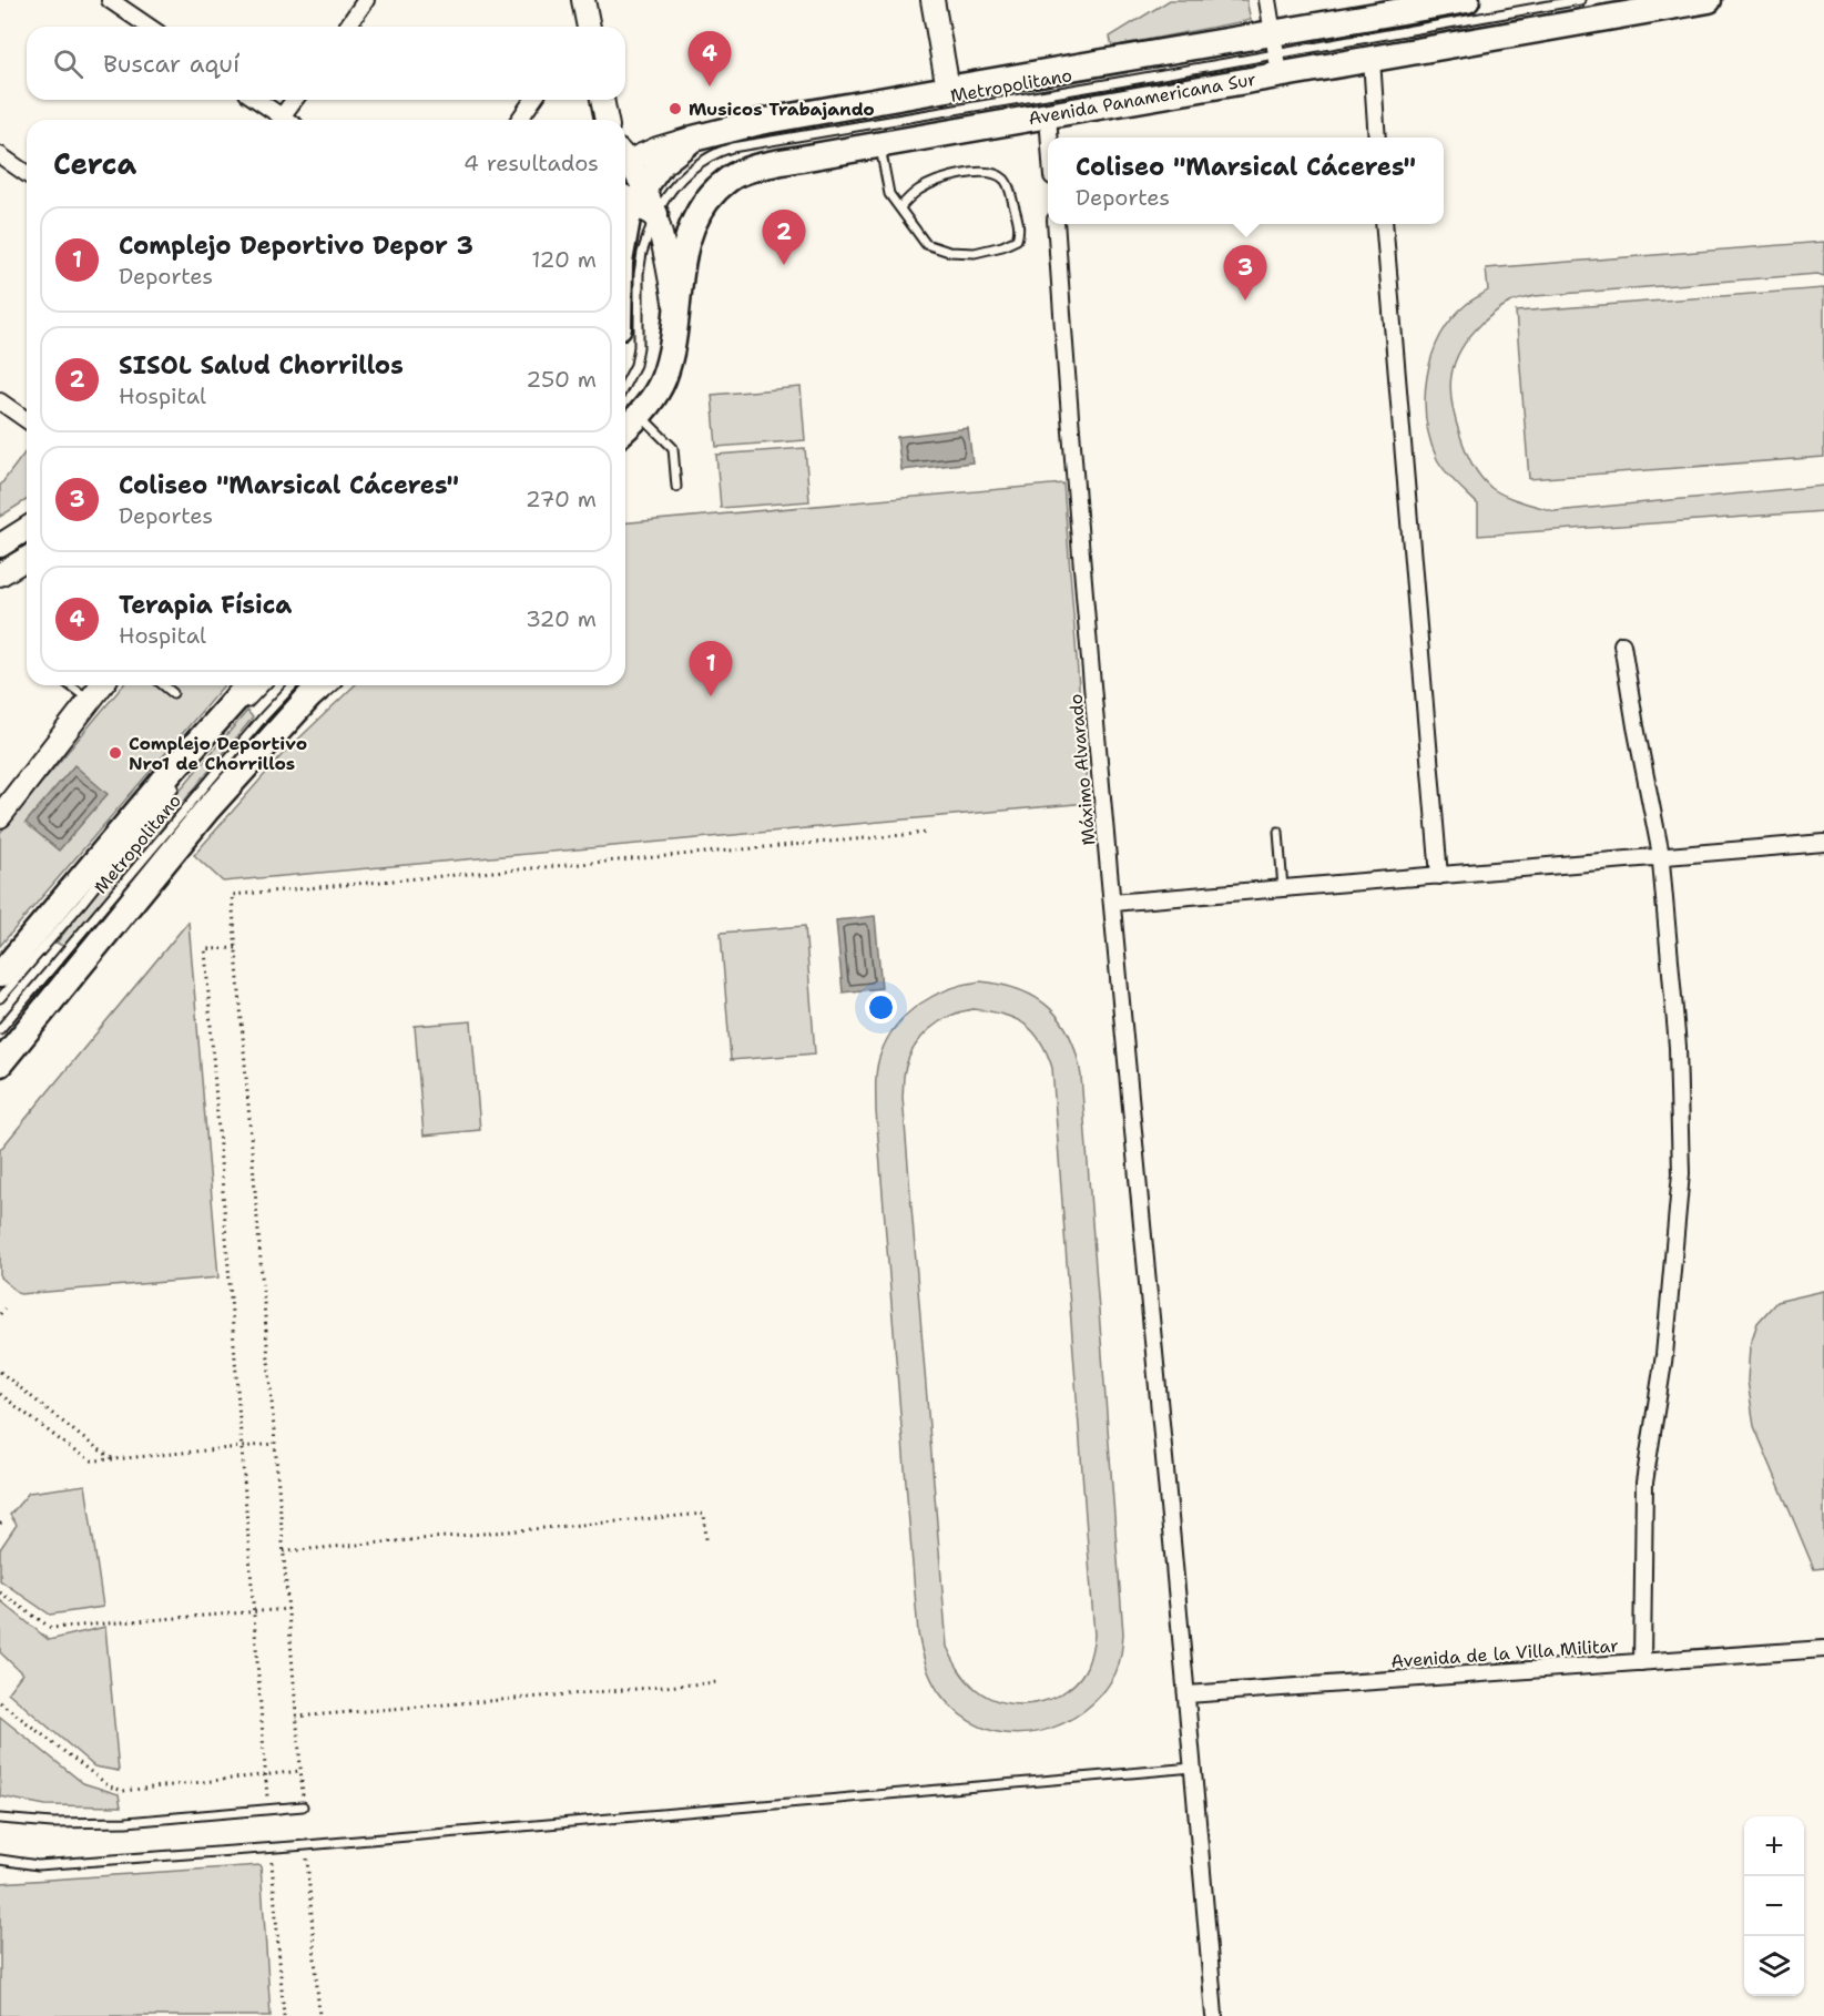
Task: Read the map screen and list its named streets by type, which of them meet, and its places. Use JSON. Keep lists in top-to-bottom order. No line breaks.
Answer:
{"streets":{"main road":["Avenida Panamericana Sur"],"street":["Máximo Alvarado","Avenida de la Villa Militar"],"lane":["Metropolitano"]},"crossings":[["Metropolitano","Avenida Panamericana Sur"],["Máximo Alvarado","Avenida de la Villa Militar"]],"places":["Musicos Trabajando","Complejo Deportivo Nro1 de Chorrillos"],"page":{"search":"Buscar aquí","pins":["4","2","3","1"],"heading":["Cerca","4 resultados"],"popup":["Coliseo \"Marsical Cáceres\"","Deportes"],"list":[{"mark":"1","name":"Complejo Deportivo Depor 3","note":"Deportes","value":"120 m"},{"mark":"2","name":"SISOL Salud Chorrillos","note":"Hospital","value":"250 m"},{"mark":"3","name":"Coliseo \"Marsical Cáceres\"","note":"Deportes","value":"270 m"},{"mark":"4","name":"Terapia Física","note":"Hospital","value":"320 m"}],"map_buttons":["+","−"]}}
